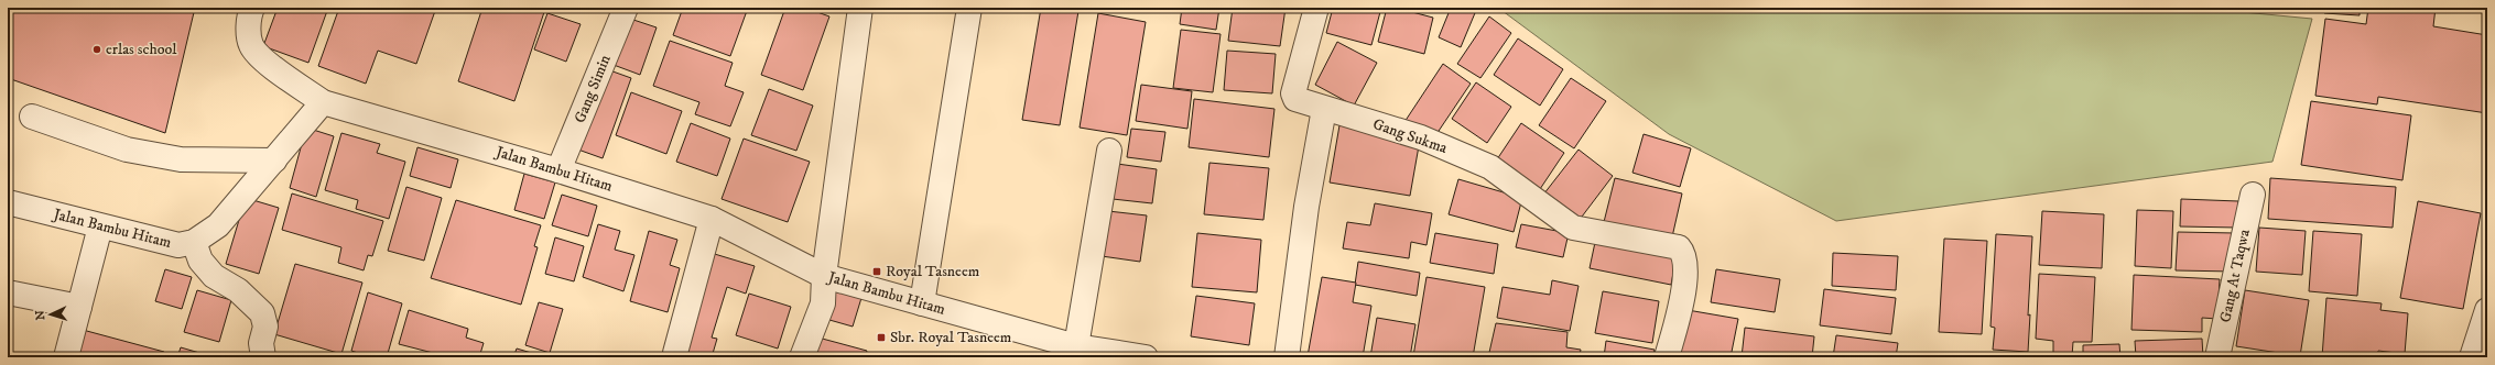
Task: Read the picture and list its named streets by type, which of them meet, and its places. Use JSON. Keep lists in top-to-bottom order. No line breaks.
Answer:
{"streets":{"street":["Gang Simin","Gang Sukma","Jalan Bambu Hitam","Gang At Taqwa"]},"crossings":[["Gang Simin","Jalan Bambu Hitam"]],"places":{"other":["erlas school"],"transit":["Royal Tasneem","Sbr. Royal Tasneem"]},"north":"left"}
